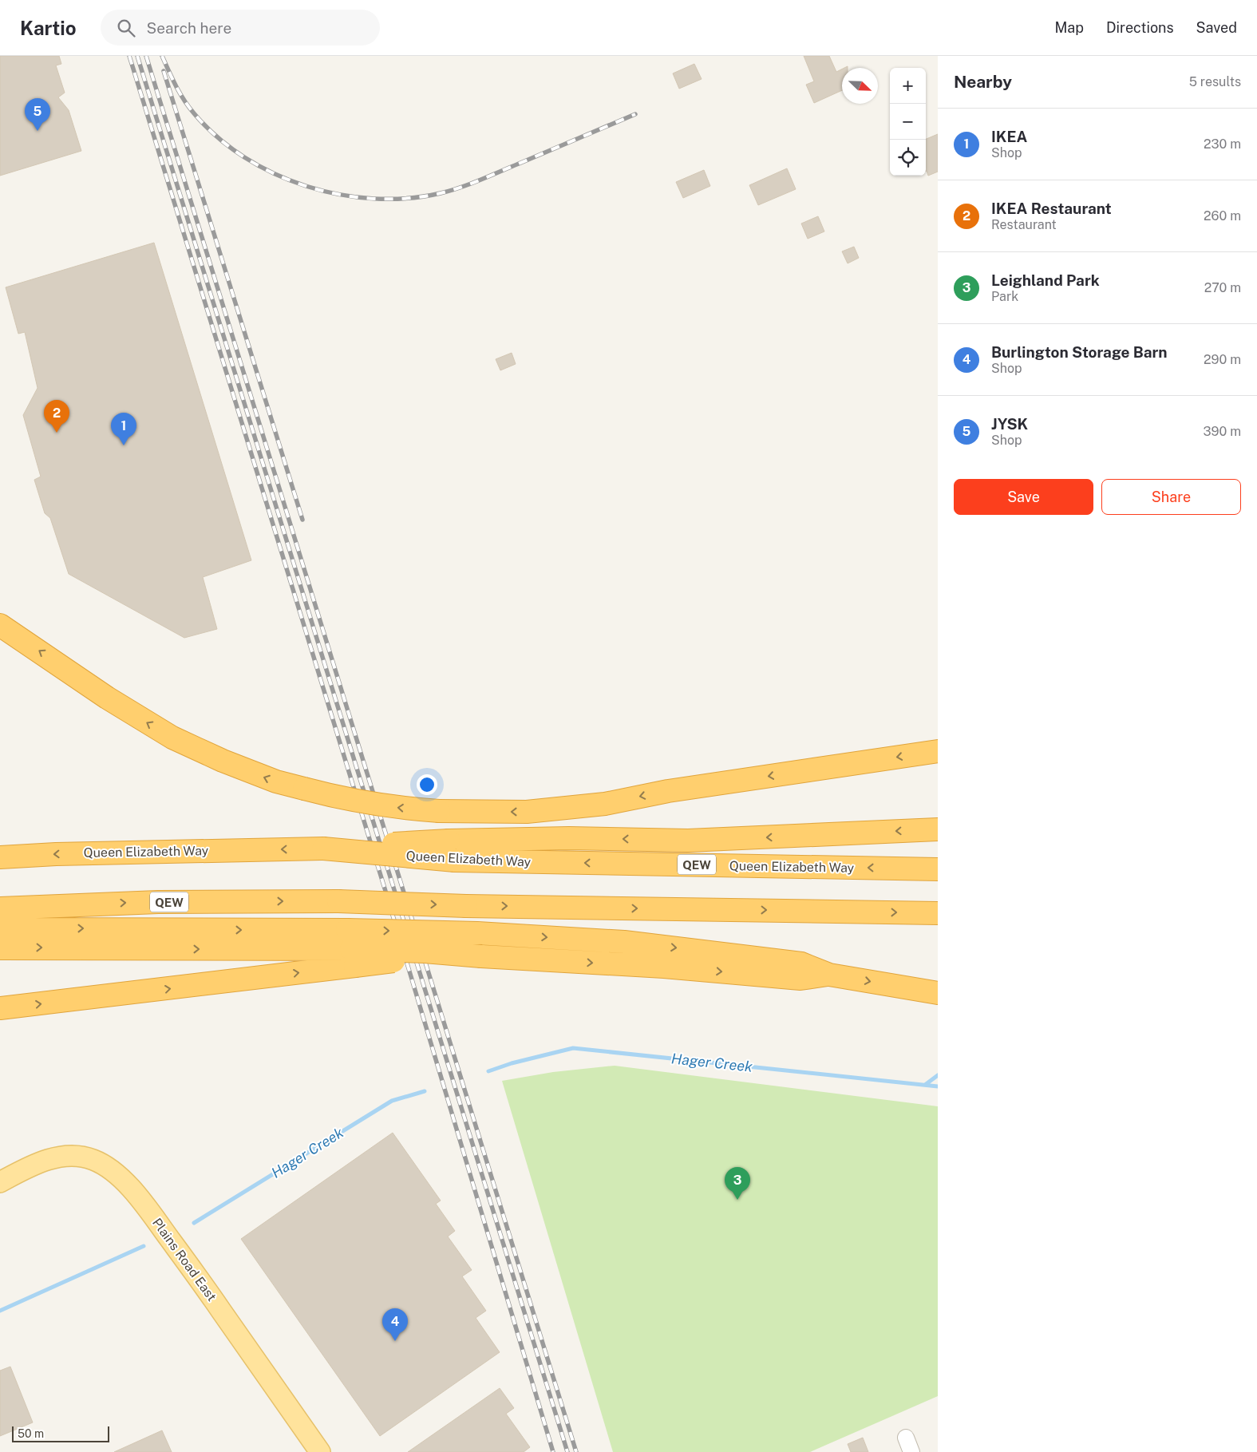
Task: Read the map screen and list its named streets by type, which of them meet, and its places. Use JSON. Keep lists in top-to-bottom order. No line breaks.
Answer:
{"streets":{"highway":["Queen Elizabeth Way","QEW"],"main road":["Plains Road East"]},"water":["Hager Creek"],"scale_bar":"50 m","north":"bottom right","page":{"header":"Kartio","search":"Search here","nav":["Map","Directions","Saved"],"heading":["Nearby","5 results"],"map_buttons":["+","−"],"pins":["5","2","1","3","4"],"list":[{"mark":"1","name":"IKEA","note":"Shop","value":"230 m"},{"mark":"2","name":"IKEA Restaurant","note":"Restaurant","value":"260 m"},{"mark":"3","name":"Leighland Park","note":"Park","value":"270 m"},{"mark":"4","name":"Burlington Storage Barn","note":"Shop","value":"290 m"},{"mark":"5","name":"JYSK","note":"Shop","value":"390 m"}],"buttons":["Save","Share"],"scale":"50 m"}}
